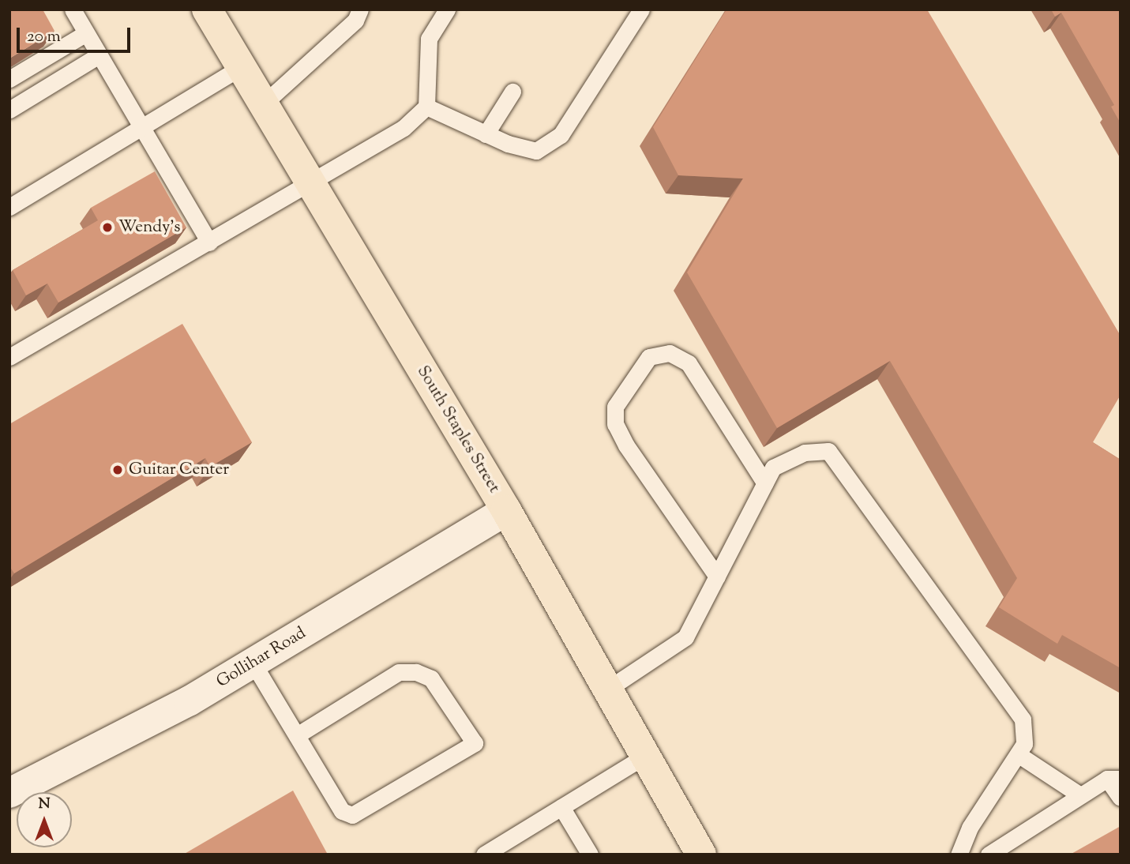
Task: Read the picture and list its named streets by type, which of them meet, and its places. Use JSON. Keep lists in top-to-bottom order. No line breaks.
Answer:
{"streets":{"main road":["South Staples Street","Gollihar Road"]},"crossings":[["South Staples Street","Gollihar Road"]],"places":["Wendy's","Guitar Center"],"scale_bar":"20 m","north":"top"}
